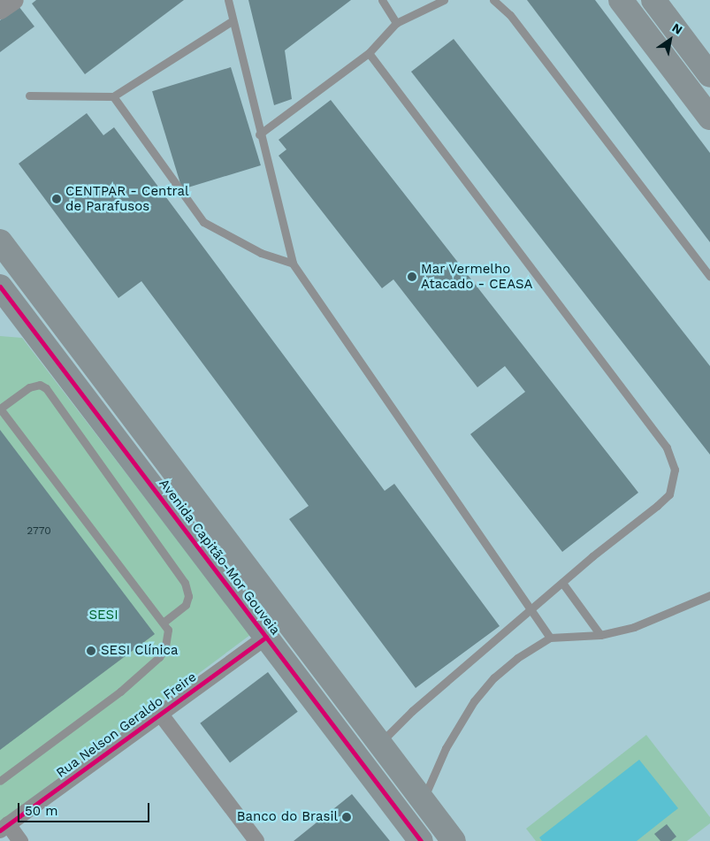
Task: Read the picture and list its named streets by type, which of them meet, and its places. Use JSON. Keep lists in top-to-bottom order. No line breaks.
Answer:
{"streets":{"main road":["Avenida Capitão-Mor Gouveia"],"street":["Rua Nelson Geraldo Freire"]},"crossings":[["Avenida Capitão-Mor Gouveia","Rua Nelson Geraldo Freire"]],"parks":["SESI"],"places":["CENTPAR - Central de Parafusos","Mar Vermelho Atacado - CEASA","SESI Clínica","Banco do Brasil"],"house_numbers":["2770"],"scale_bar":"50 m","north":"top right"}
